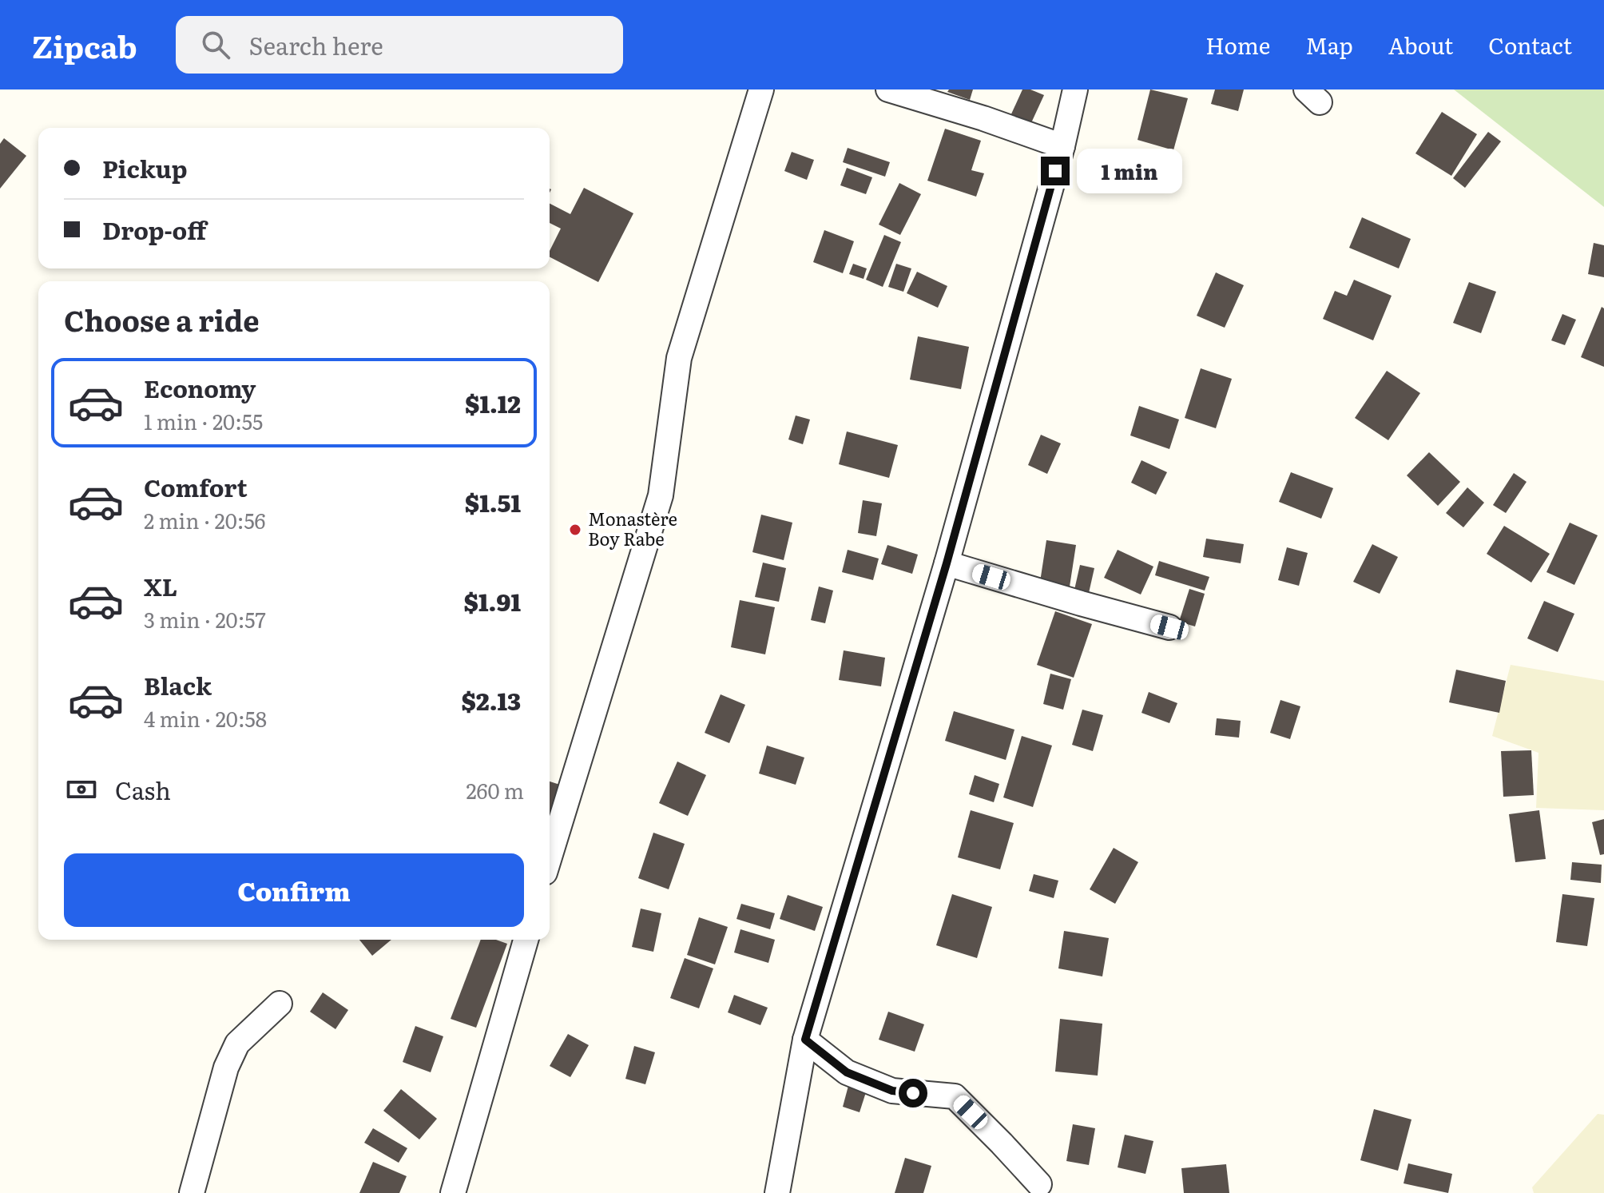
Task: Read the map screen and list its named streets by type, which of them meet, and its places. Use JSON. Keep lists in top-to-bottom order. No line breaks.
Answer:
{"places":["Monastère Boy Rabe"],"page":{"header":"Zipcab","search":"Search here","nav":["Home","Map","About","Contact"],"banner":["Pickup","Drop-off"],"bubble":"1 min","heading":"Choose a ride","list":[{"name":"Economy","note":"1 min · 20:55","value":"$1.12"},{"name":"Comfort","note":"2 min · 20:56","value":"$1.51"},{"name":"XL","note":"3 min · 20:57","value":"$1.91"},{"name":"Black","note":"4 min · 20:58","value":"$2.13"}],"pay":["Cash","260 m"],"buttons":"Confirm"}}
